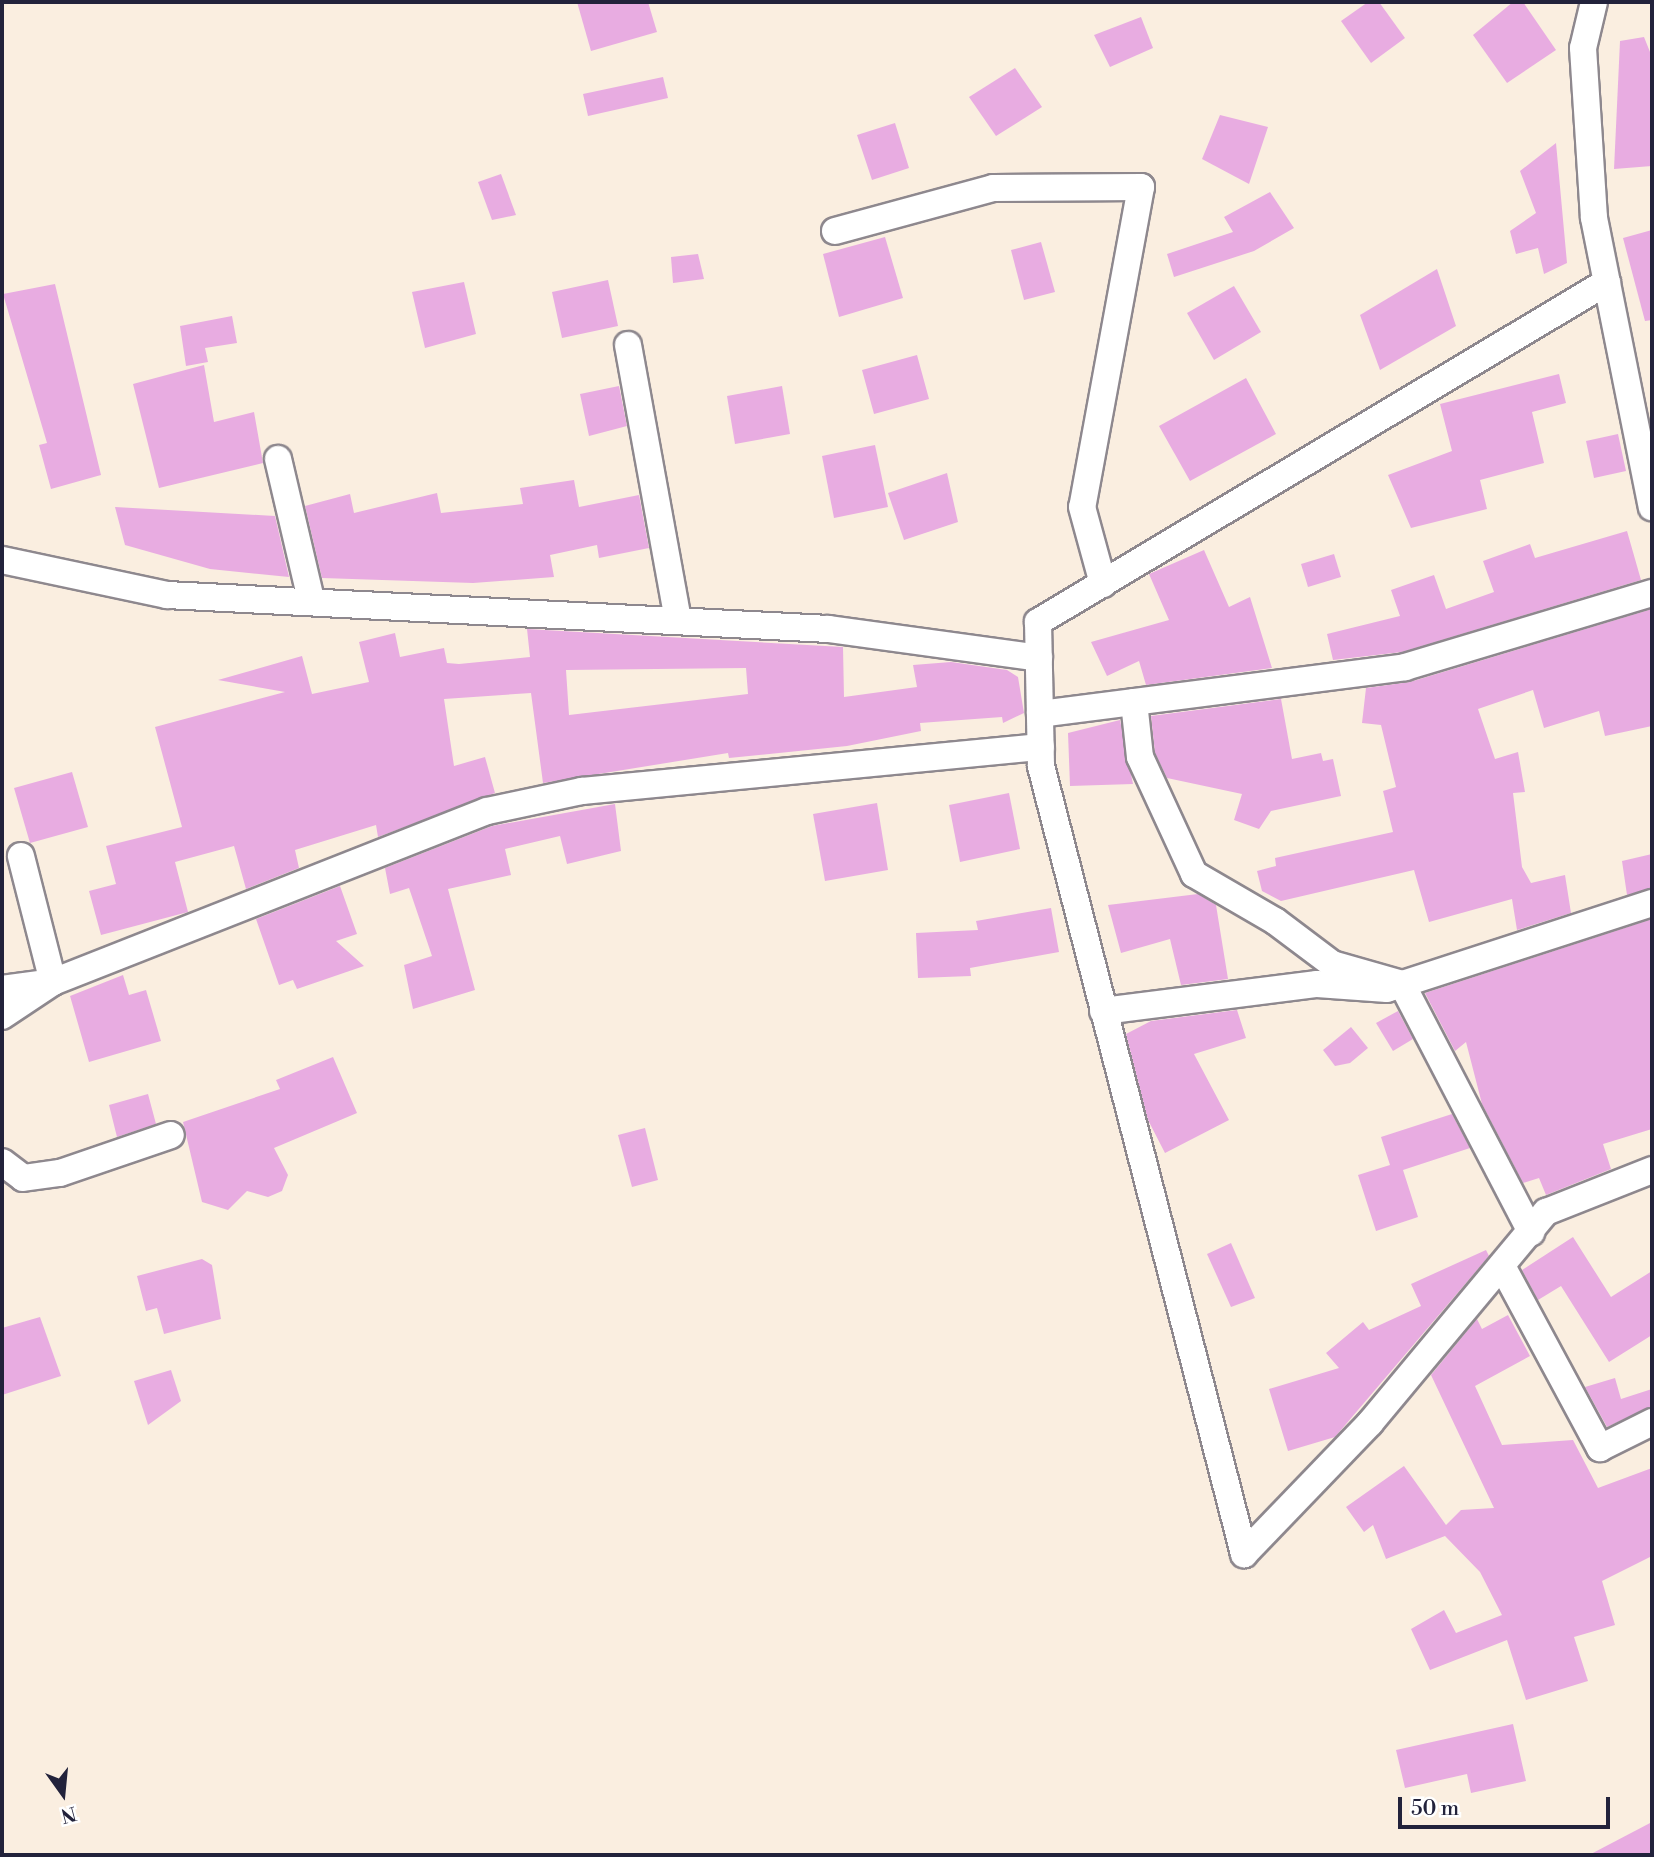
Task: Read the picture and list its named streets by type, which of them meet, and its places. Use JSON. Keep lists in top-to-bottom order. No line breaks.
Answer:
{"scale_bar":"50 m","north":"bottom"}
